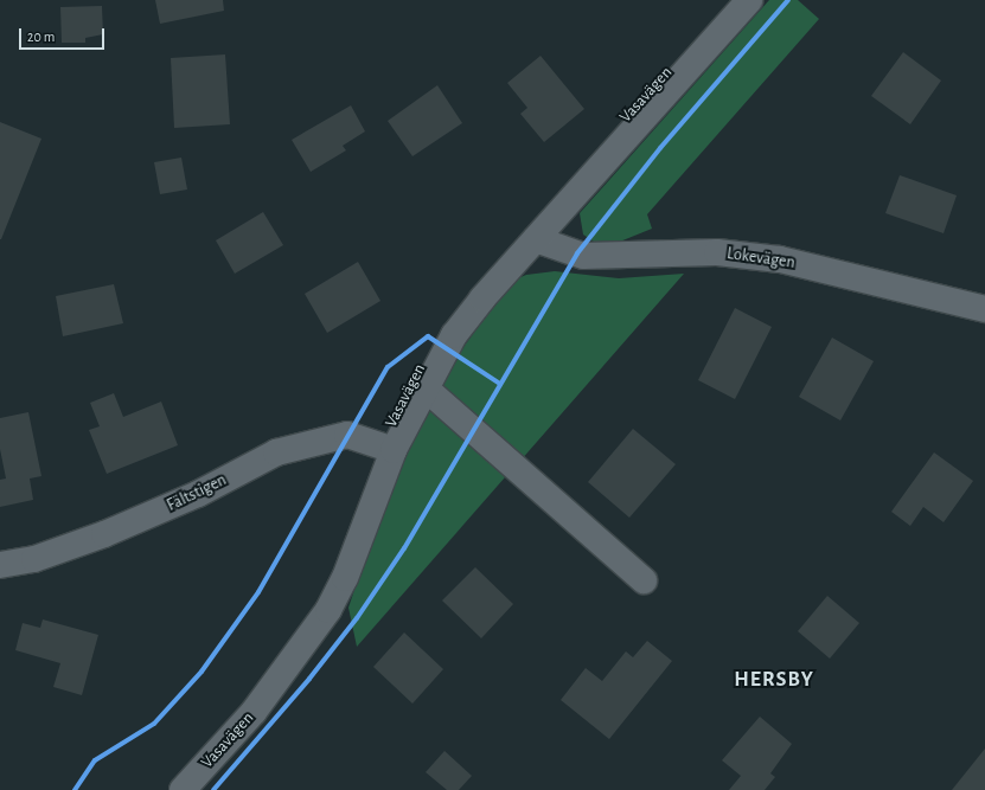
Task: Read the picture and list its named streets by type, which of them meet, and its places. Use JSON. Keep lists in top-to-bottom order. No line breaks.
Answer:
{"streets":{"street":["Vasavägen","Lokevägen","Fältstigen"]},"crossings":[["Vasavägen","Lokevägen"],["Vasavägen","Fältstigen"]],"districts":["HERSBY"],"scale_bar":"20 m"}
